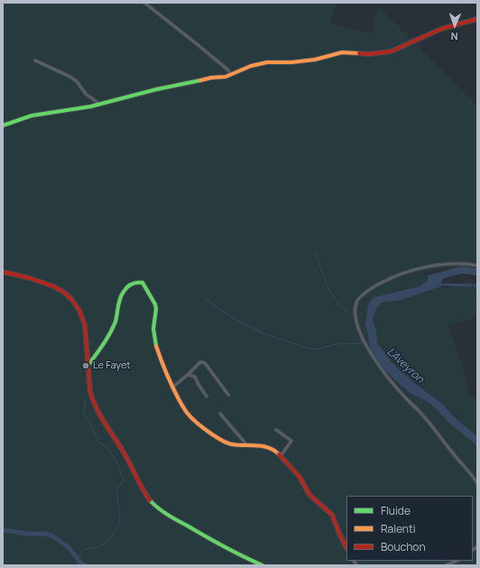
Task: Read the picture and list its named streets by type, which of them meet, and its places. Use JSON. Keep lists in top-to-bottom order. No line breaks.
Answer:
{"water":["L'Aveyron"],"places":["Le Fayet"],"legend":["Fluide","Ralenti","Bouchon"],"north":"bottom"}
